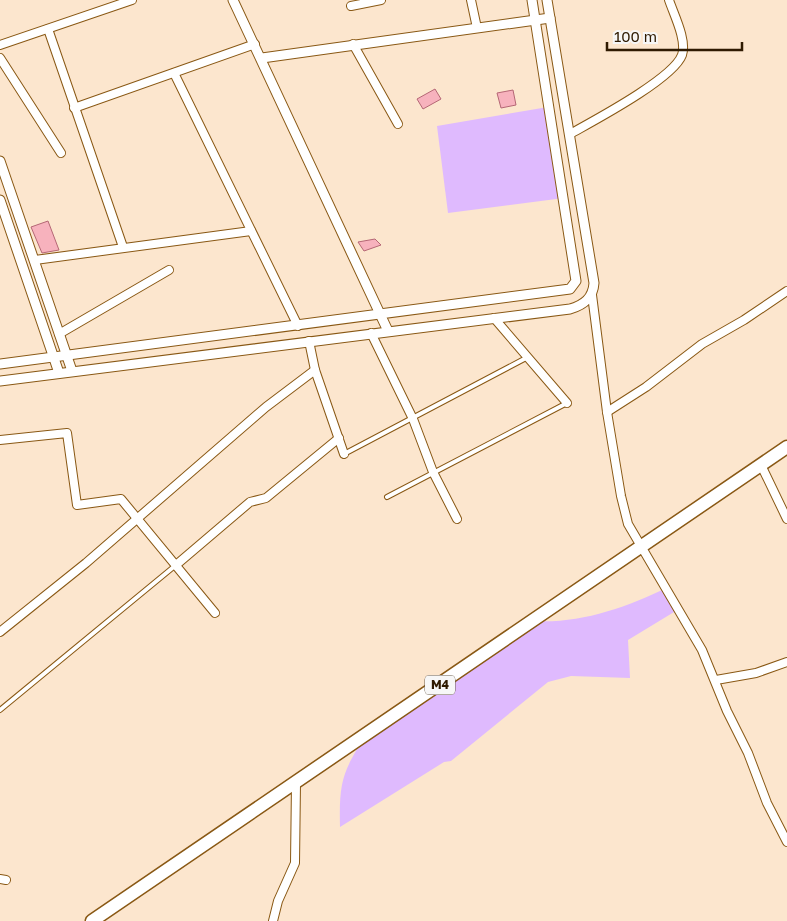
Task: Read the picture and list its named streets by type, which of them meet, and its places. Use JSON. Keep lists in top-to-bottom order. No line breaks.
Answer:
{"streets":{"highway":["M4"]},"scale_bar":"100 m"}
